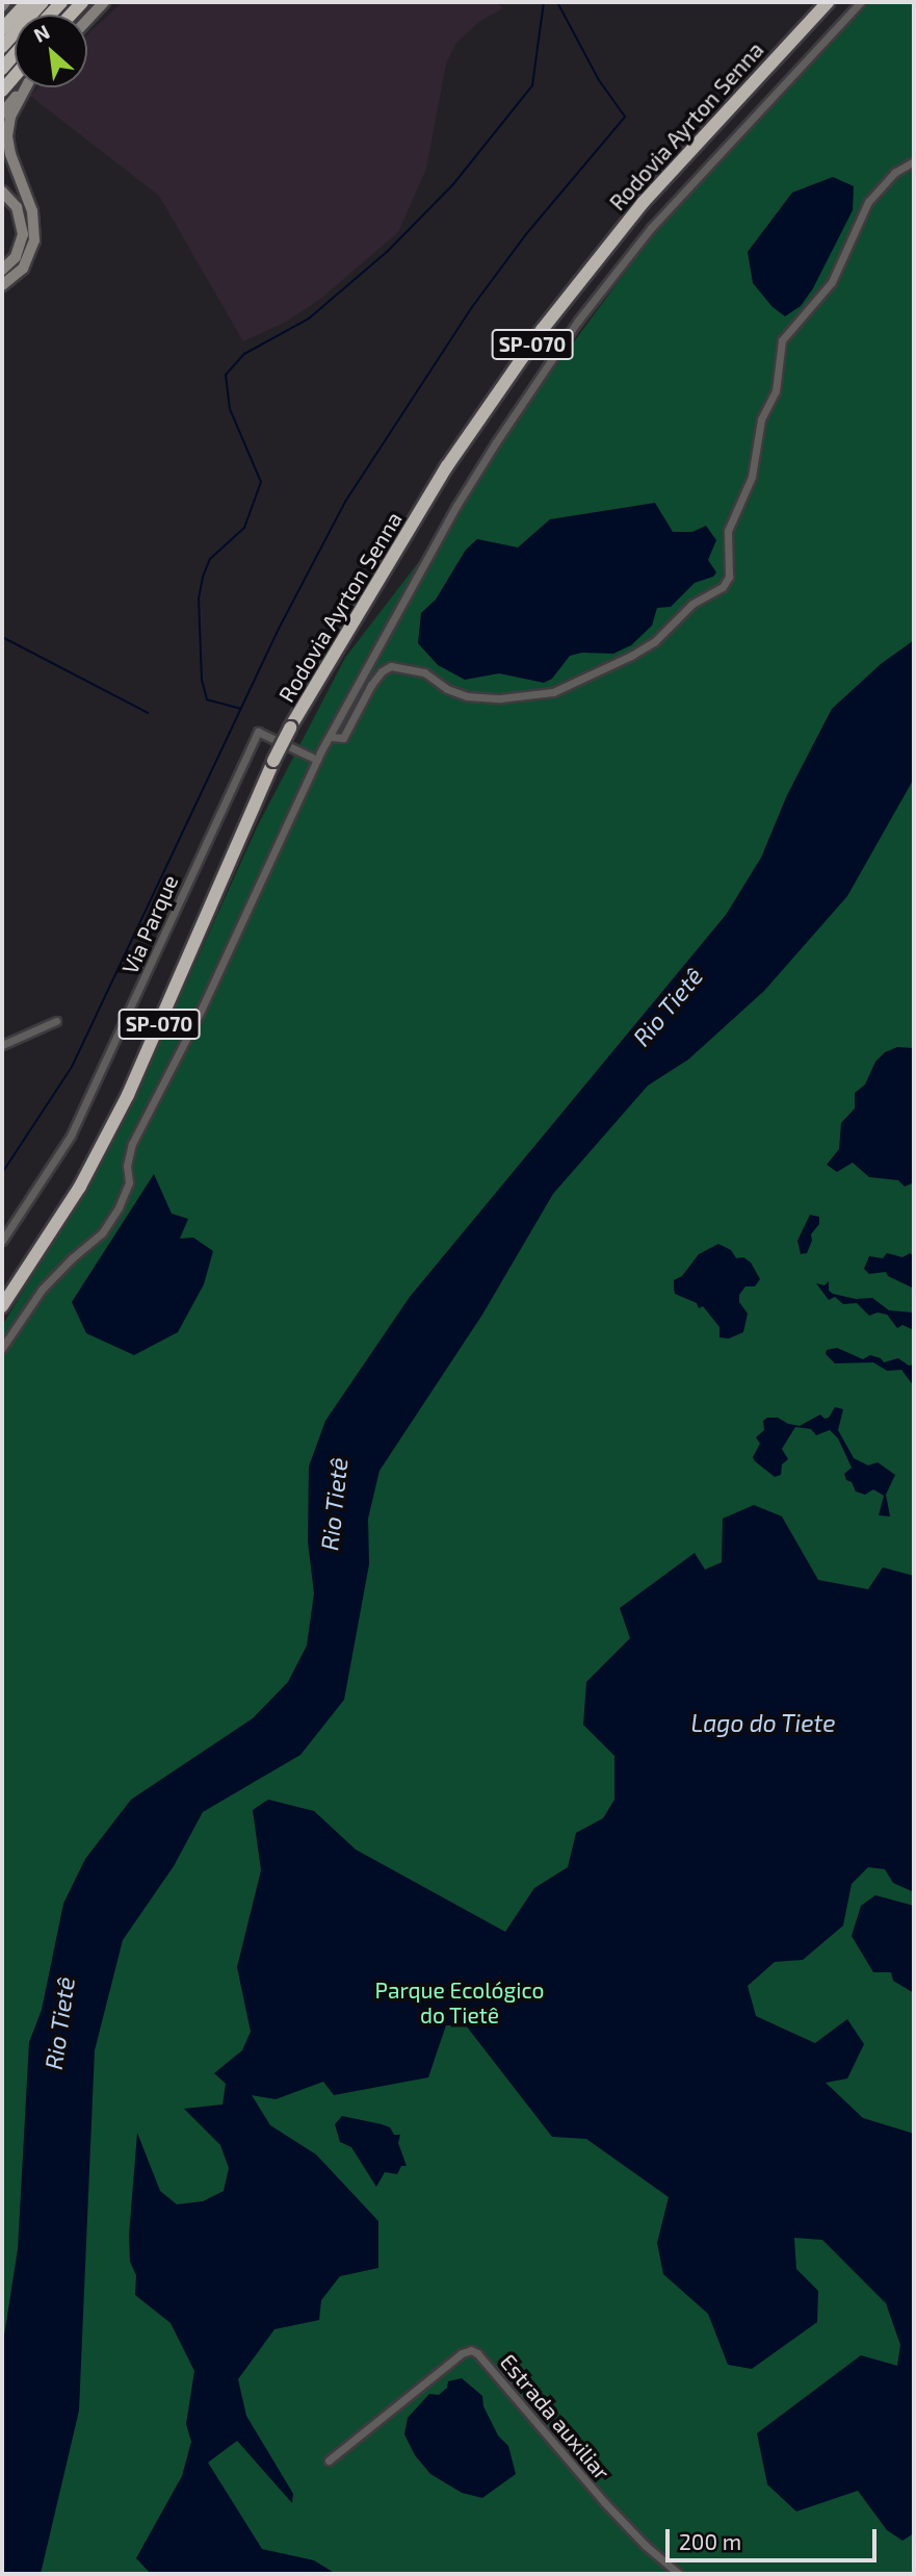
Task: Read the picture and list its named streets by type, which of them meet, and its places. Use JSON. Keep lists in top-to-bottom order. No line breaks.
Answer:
{"streets":{"highway":["Rodovia Ayrton Senna","SP-070"],"street":["Via Parque","Estrada auxiliar"]},"water":["Rio Tietê","Lago do Tiete"],"parks":["Parque Ecológico do Tietê"],"scale_bar":"200 m","north":"top left"}
